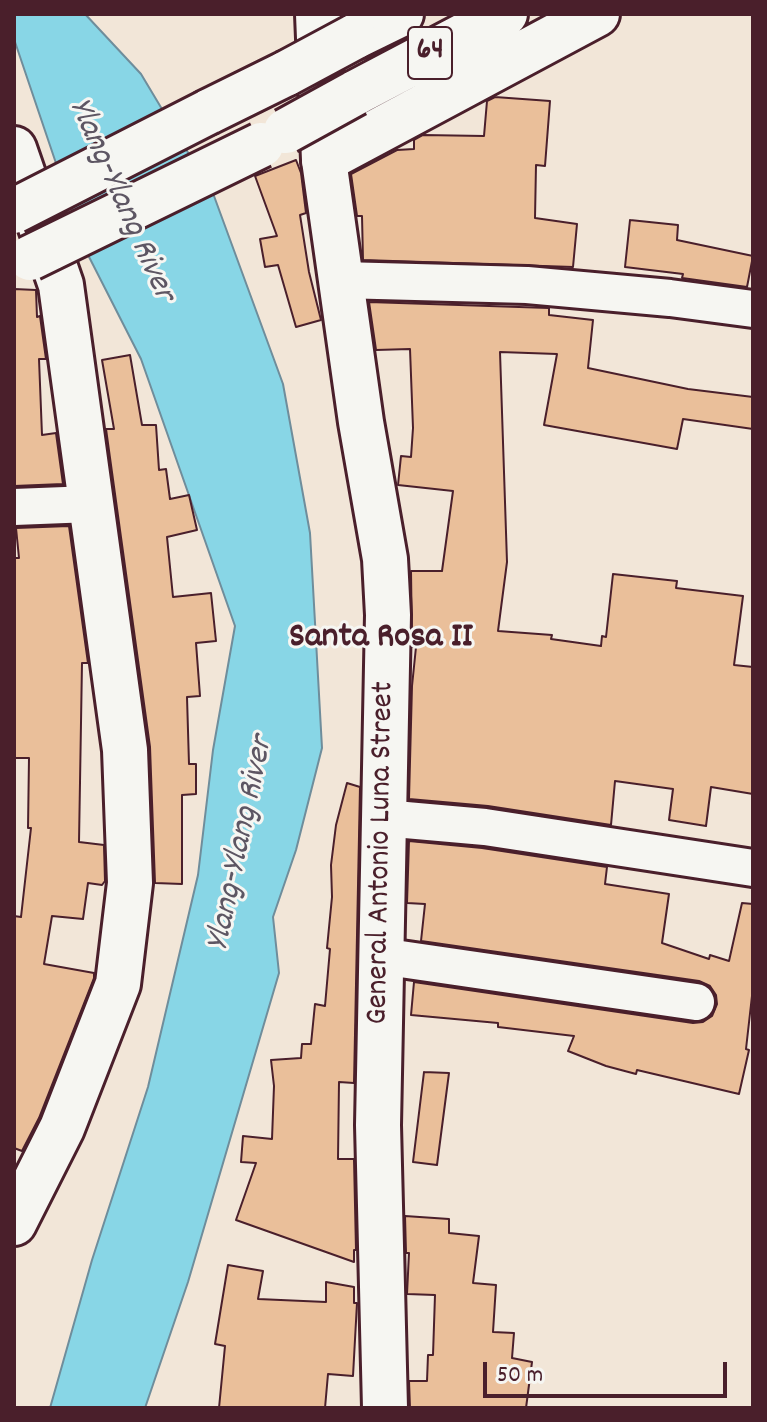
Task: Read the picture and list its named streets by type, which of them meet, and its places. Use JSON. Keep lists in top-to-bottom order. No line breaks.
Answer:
{"streets":{"main road":["64","General Antonio Luna Street"]},"districts":["Santa Rosa II"],"water":["Ylang-Ylang River"],"scale_bar":"50 m"}
